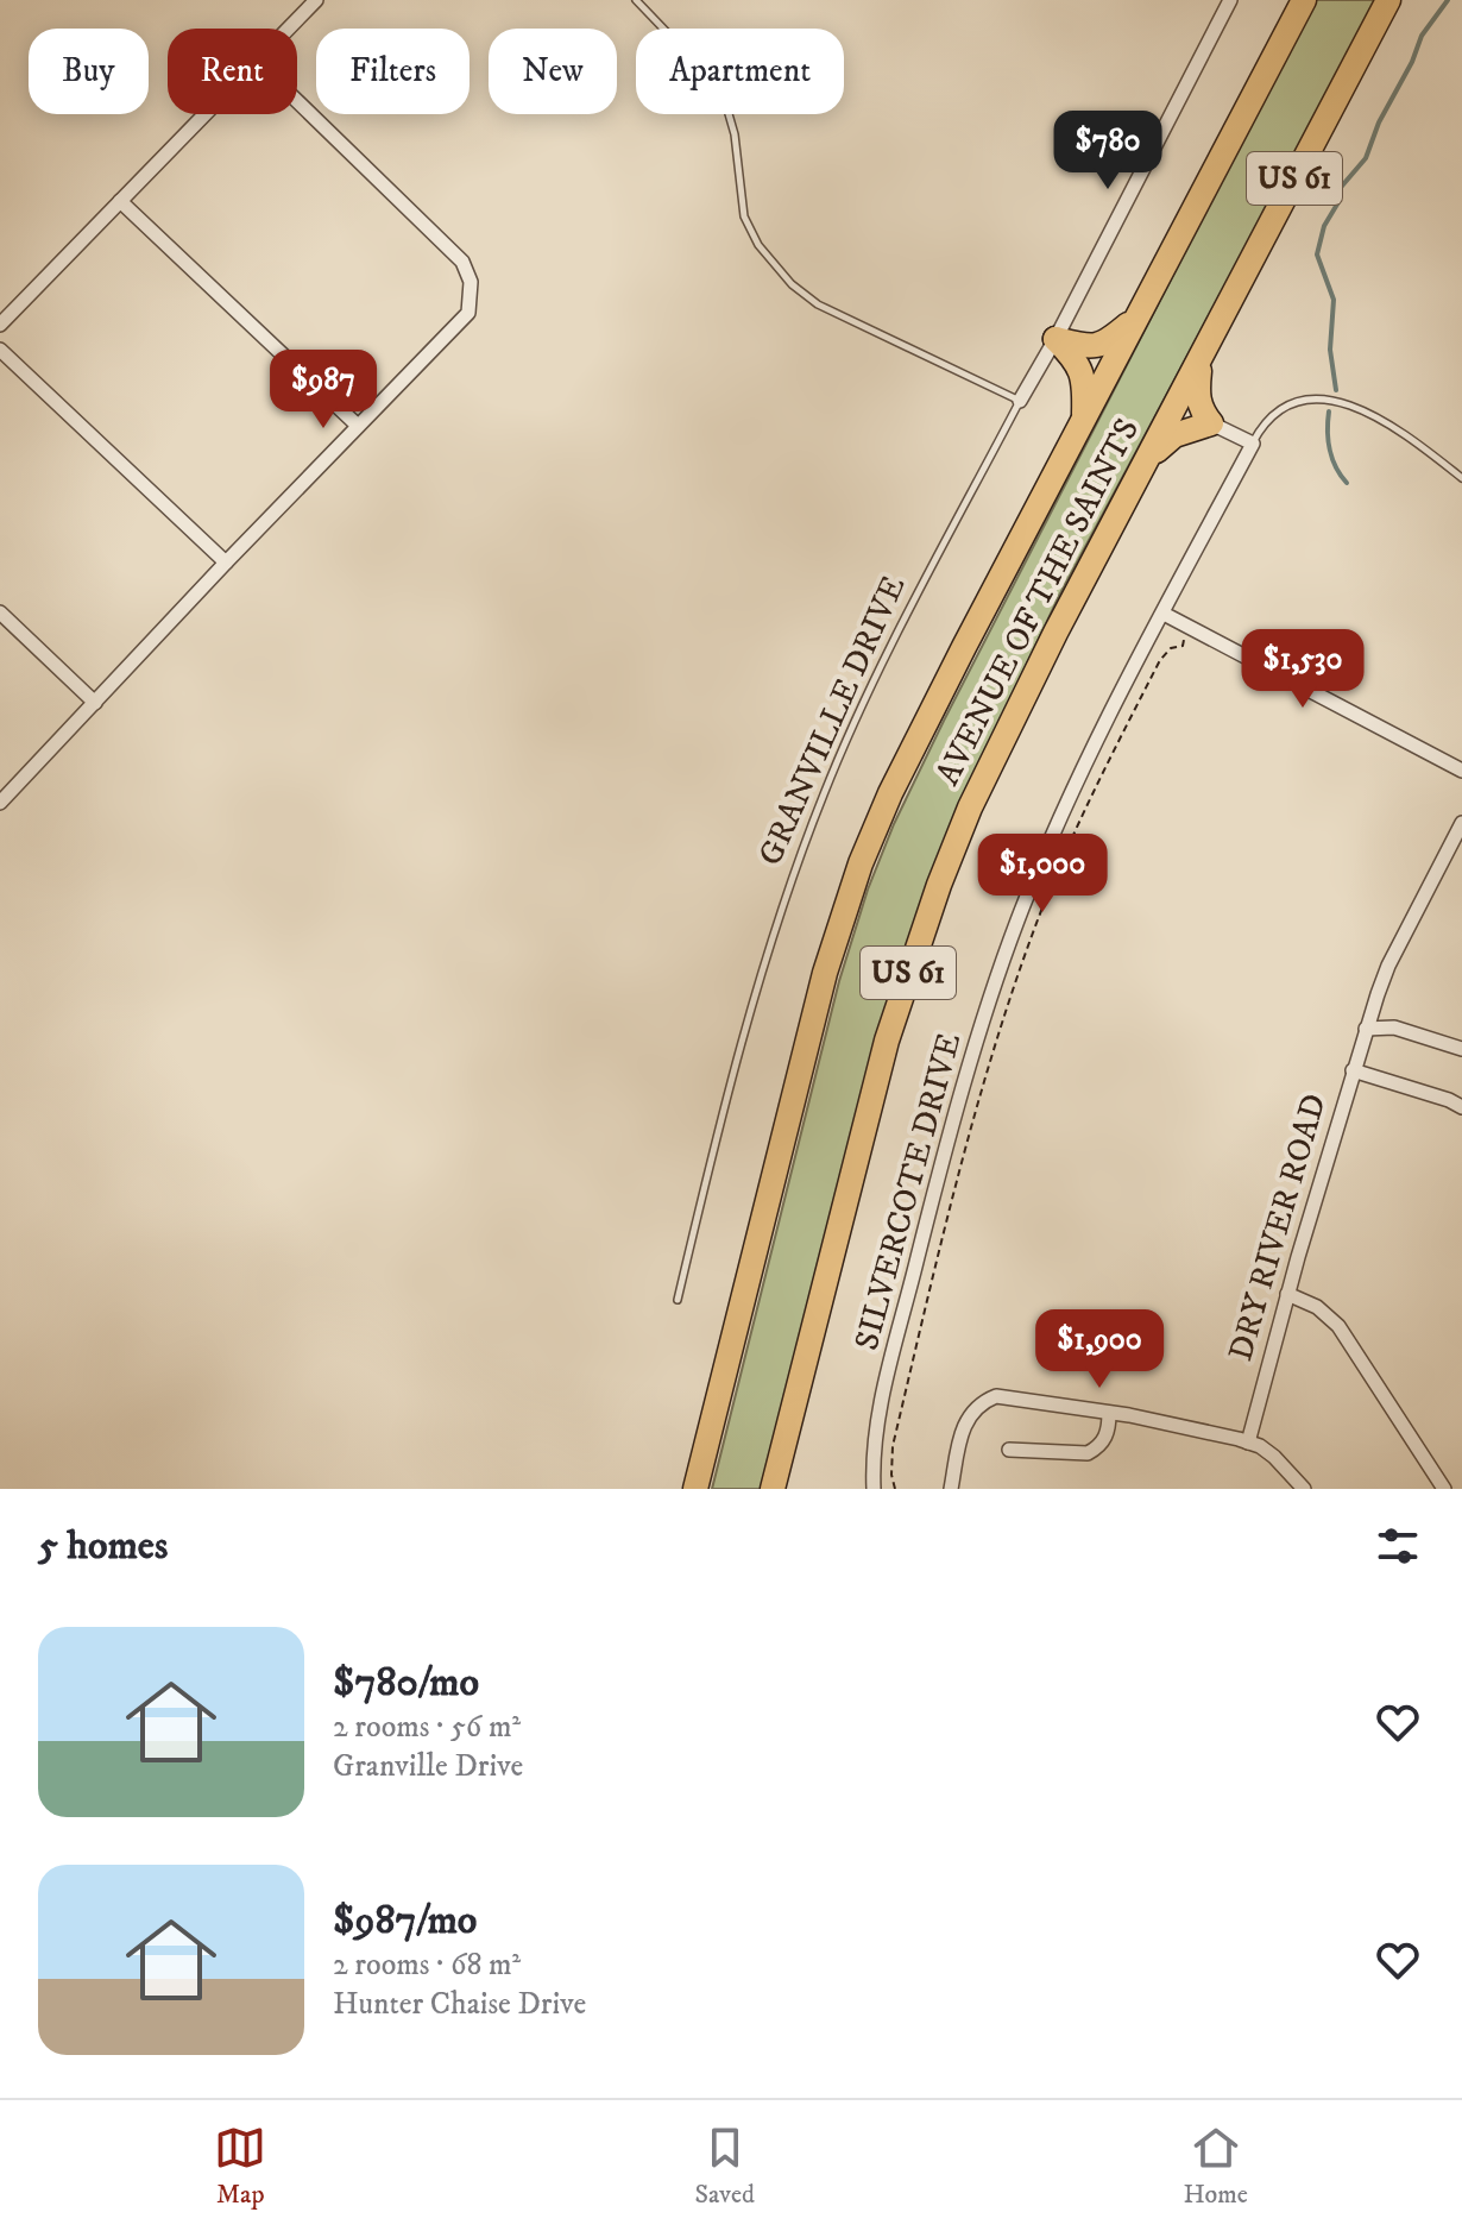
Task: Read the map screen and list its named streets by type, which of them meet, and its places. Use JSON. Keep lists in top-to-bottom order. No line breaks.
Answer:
{"streets":{"highway":["US 61","AVENUE OF THE SAINTS"],"street":["GRANVILLE DRIVE","SILVERCOTE DRIVE","DRY RIVER ROAD"]},"page":{"chip":["Buy","Rent","Filters","New","Apartment"],"price":["$780","$987","$1,530","$1,000","$1,900"],"heading":"5 homes","list":[{"name":"$780/mo","note":"2 rooms · 56 m² · Granville Drive"},{"name":"$987/mo","note":"2 rooms · 68 m² · Hunter Chaise Drive"}],"tabs":["Map","Saved","Home"]}}
